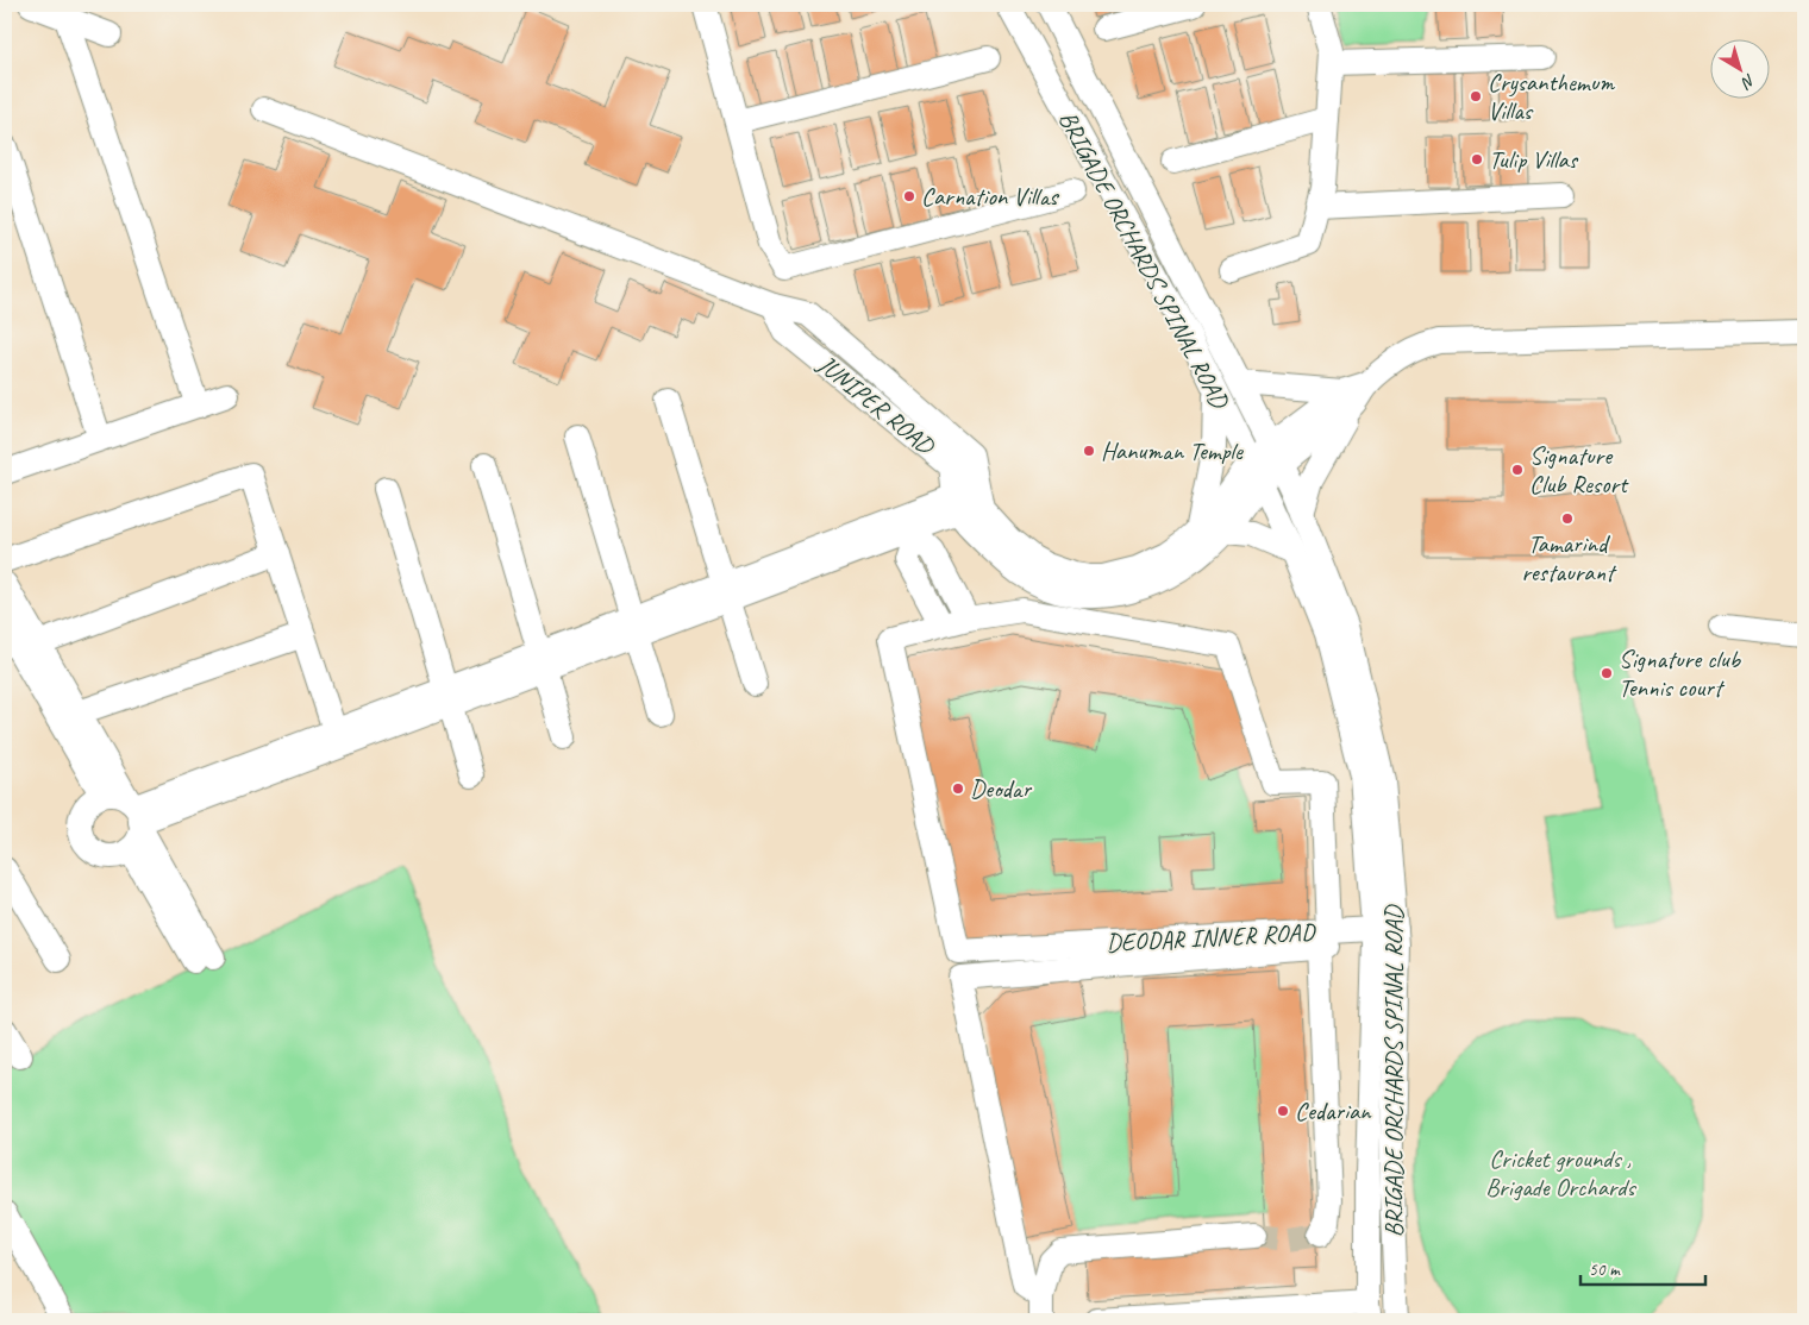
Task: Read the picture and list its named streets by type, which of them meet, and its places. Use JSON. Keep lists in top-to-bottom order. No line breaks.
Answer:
{"streets":{"street":["BRIGADE ORCHARDS SPINAL ROAD","JUNIPER ROAD","DEODAR INNER ROAD"]},"parks":["Cricket grounds , Brigade Orchards"],"places":["Crysanthemum Villas","Tulip Villas","Carnation Villas","Hanuman Temple","Signature Club Resort","Tamarind restaurant","Signature club Tennis court","Deodar","Cedarian"],"scale_bar":"50 m","north":"bottom right"}
